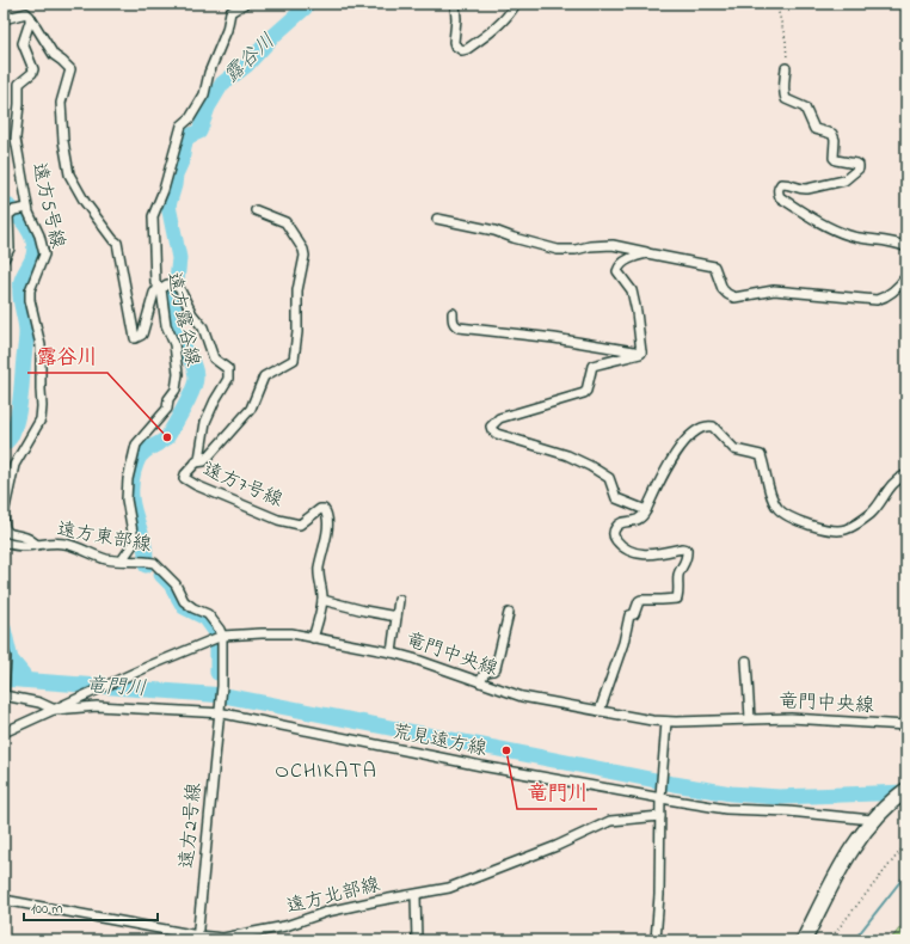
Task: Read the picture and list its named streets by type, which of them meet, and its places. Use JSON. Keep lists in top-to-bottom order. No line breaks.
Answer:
{"streets":{"street":["遠方5号線","遠方露谷線","遠方7号線","遠方東部線","竜門中央線","荒見遠方線","遠方2号線","遠方北部線"]},"crossings":[["遠方5号線","遠方東部線"],["遠方露谷線","遠方東部線"],["遠方7号線","竜門中央線"],["遠方東部線","竜門中央線"],["遠方東部線","遠方2号線"],["竜門中央線","荒見遠方線"],["竜門中央線","遠方2号線"],["荒見遠方線","遠方2号線"],["遠方2号線","遠方北部線"]],"districts":["OCHIKATA"],"water":["露谷川","竜門川"],"places":["露谷川","竜門川"],"scale_bar":"100 m"}
